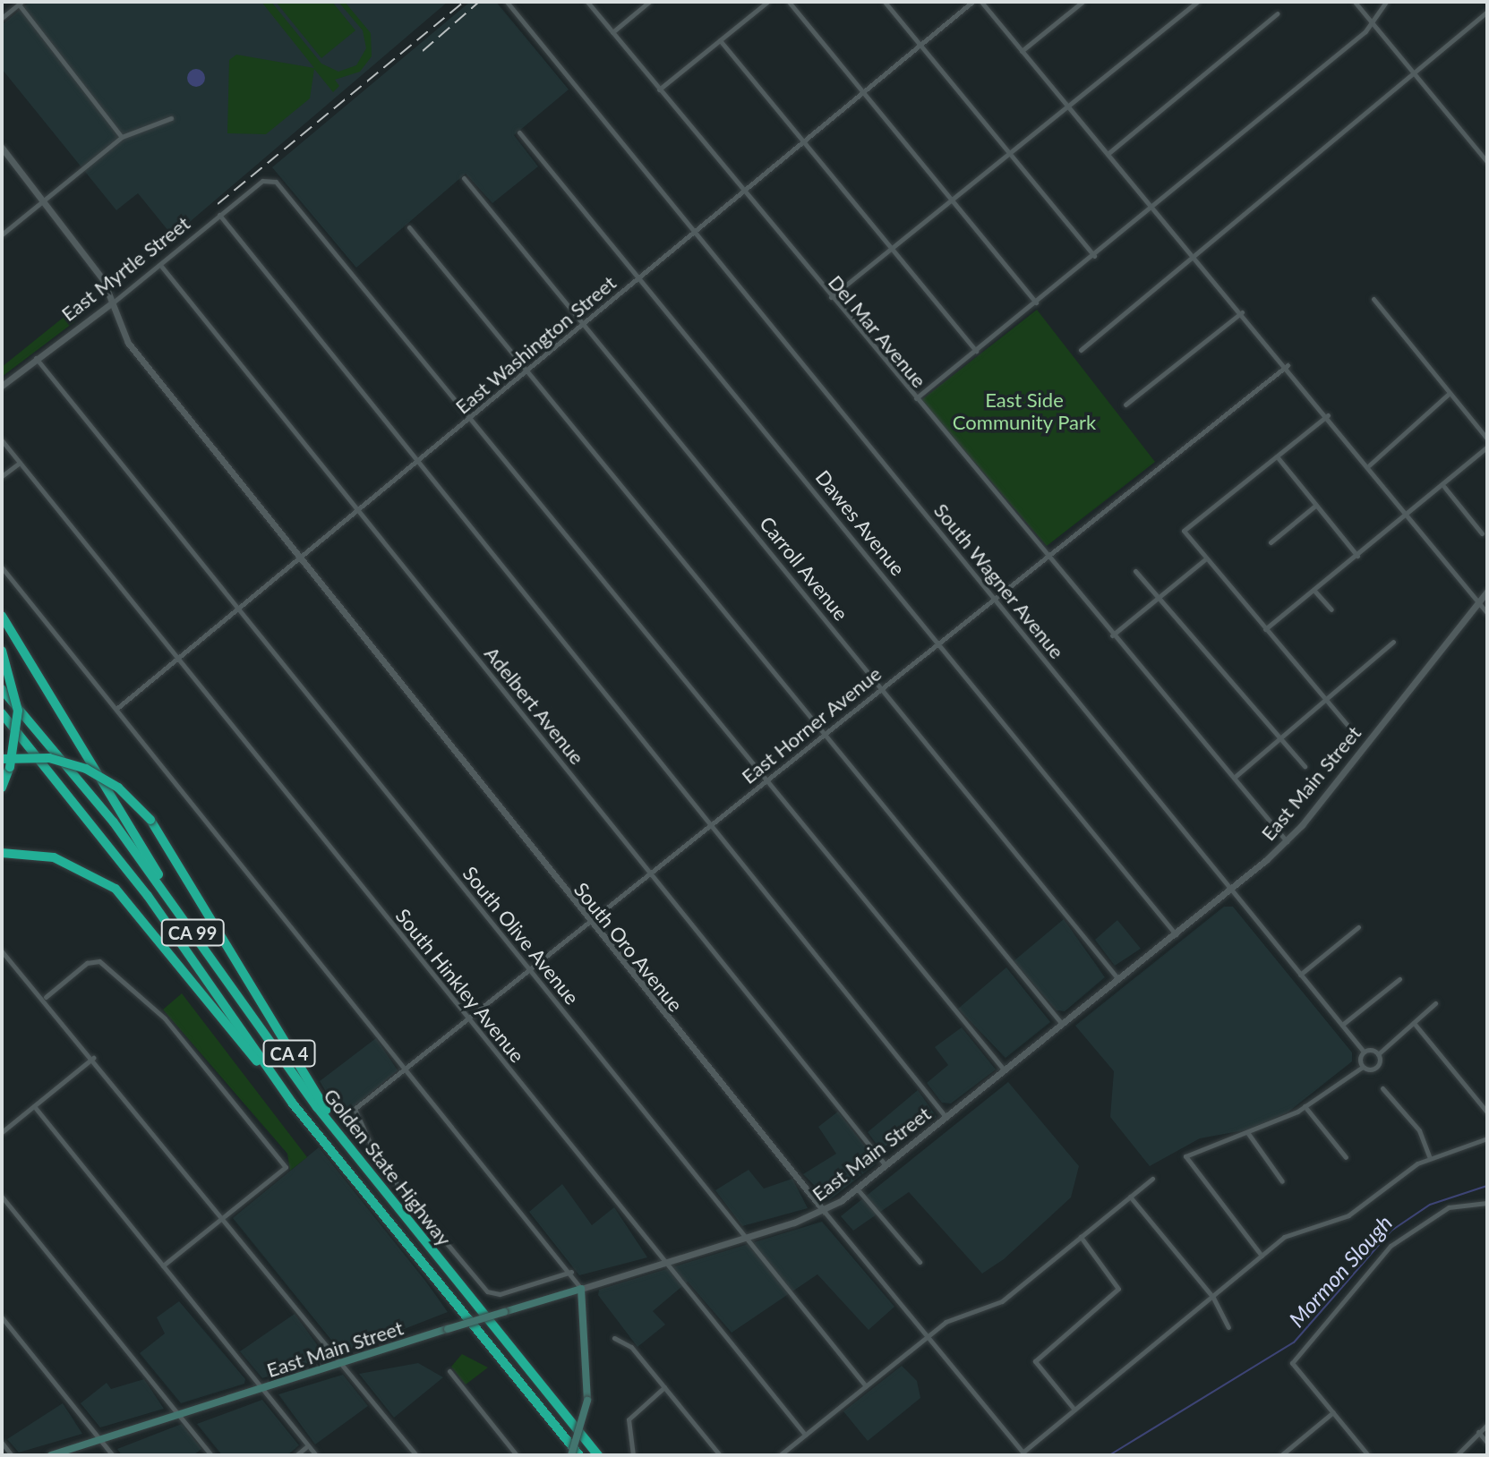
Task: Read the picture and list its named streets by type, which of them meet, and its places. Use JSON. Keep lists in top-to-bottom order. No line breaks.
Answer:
{"streets":{"highway":["CA 99","CA 4","Golden State Highway"],"main road":["East Main Street"],"street":["East Myrtle Street","Del Mar Avenue","East Washington Street","Dawes Avenue","Carroll Avenue","South Wagner Avenue","Adelbert Avenue","East Horner Avenue","South Olive Avenue","South Oro Avenue","South Hinkley Avenue"]},"crossings":[["East Myrtle Street","East Washington Street"],["East Myrtle Street","Adelbert Avenue"],["East Myrtle Street","South Olive Avenue"],["East Myrtle Street","South Oro Avenue"],["Del Mar Avenue","East Washington Street"],["Del Mar Avenue","East Horner Avenue"],["Del Mar Avenue","East Main Street"],["East Washington Street","Dawes Avenue"],["East Washington Street","Carroll Avenue"],["East Washington Street","South Wagner Avenue"],["East Washington Street","Adelbert Avenue"],["East Washington Street","South Olive Avenue"],["East Washington Street","South Oro Avenue"],["East Washington Street","South Hinkley Avenue"],["Dawes Avenue","East Horner Avenue"],["Dawes Avenue","East Main Street"],["Carroll Avenue","East Horner Avenue"],["Carroll Avenue","East Main Street"],["South Wagner Avenue","East Horner Avenue"],["South Wagner Avenue","East Main Street"],["Adelbert Avenue","East Horner Avenue"],["Adelbert Avenue","East Main Street"],["East Horner Avenue","South Olive Avenue"],["East Horner Avenue","South Oro Avenue"],["East Horner Avenue","South Hinkley Avenue"],["East Main Street","South Olive Avenue"],["East Main Street","South Oro Avenue"],["East Main Street","South Hinkley Avenue"],["CA 4","Golden State Highway"]],"water":["Mormon Slough"],"parks":["East Side Community Park"]}
